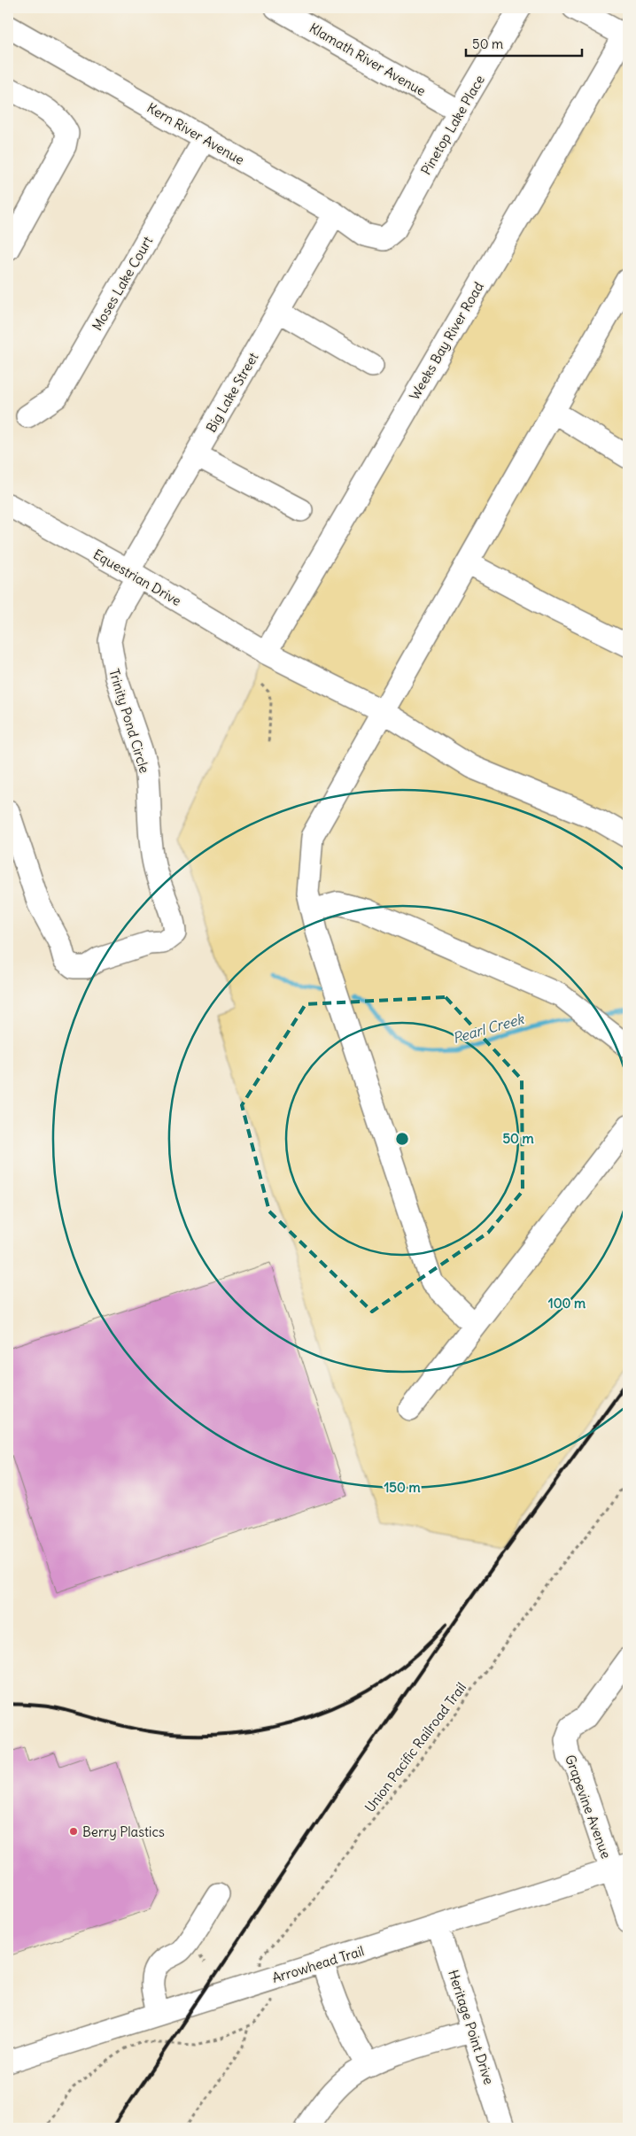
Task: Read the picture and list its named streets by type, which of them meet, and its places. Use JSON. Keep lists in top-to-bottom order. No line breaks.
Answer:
{"streets":{"street":["Klamath River Avenue","Pinetop Lake Place","Kern River Avenue","Moses Lake Court","Weeks Bay River Road","Big Lake Street","Equestrian Drive","Trinity Pond Circle","Grapevine Avenue","Arrowhead Trail","Heritage Point Drive"],"path":["Union Pacific Railroad Trail"]},"crossings":[["Klamath River Avenue","Pinetop Lake Place"],["Pinetop Lake Place","Kern River Avenue"],["Kern River Avenue","Moses Lake Court"],["Kern River Avenue","Big Lake Street"],["Weeks Bay River Road","Equestrian Drive"],["Big Lake Street","Equestrian Drive"],["Big Lake Street","Trinity Pond Circle"],["Equestrian Drive","Trinity Pond Circle"],["Union Pacific Railroad Trail","Arrowhead Trail"],["Grapevine Avenue","Arrowhead Trail"],["Arrowhead Trail","Heritage Point Drive"]],"water":["Pearl Creek"],"places":["Berry Plastics"],"scale_bar":"50 m","rings":["50 m","100 m","150 m"]}
